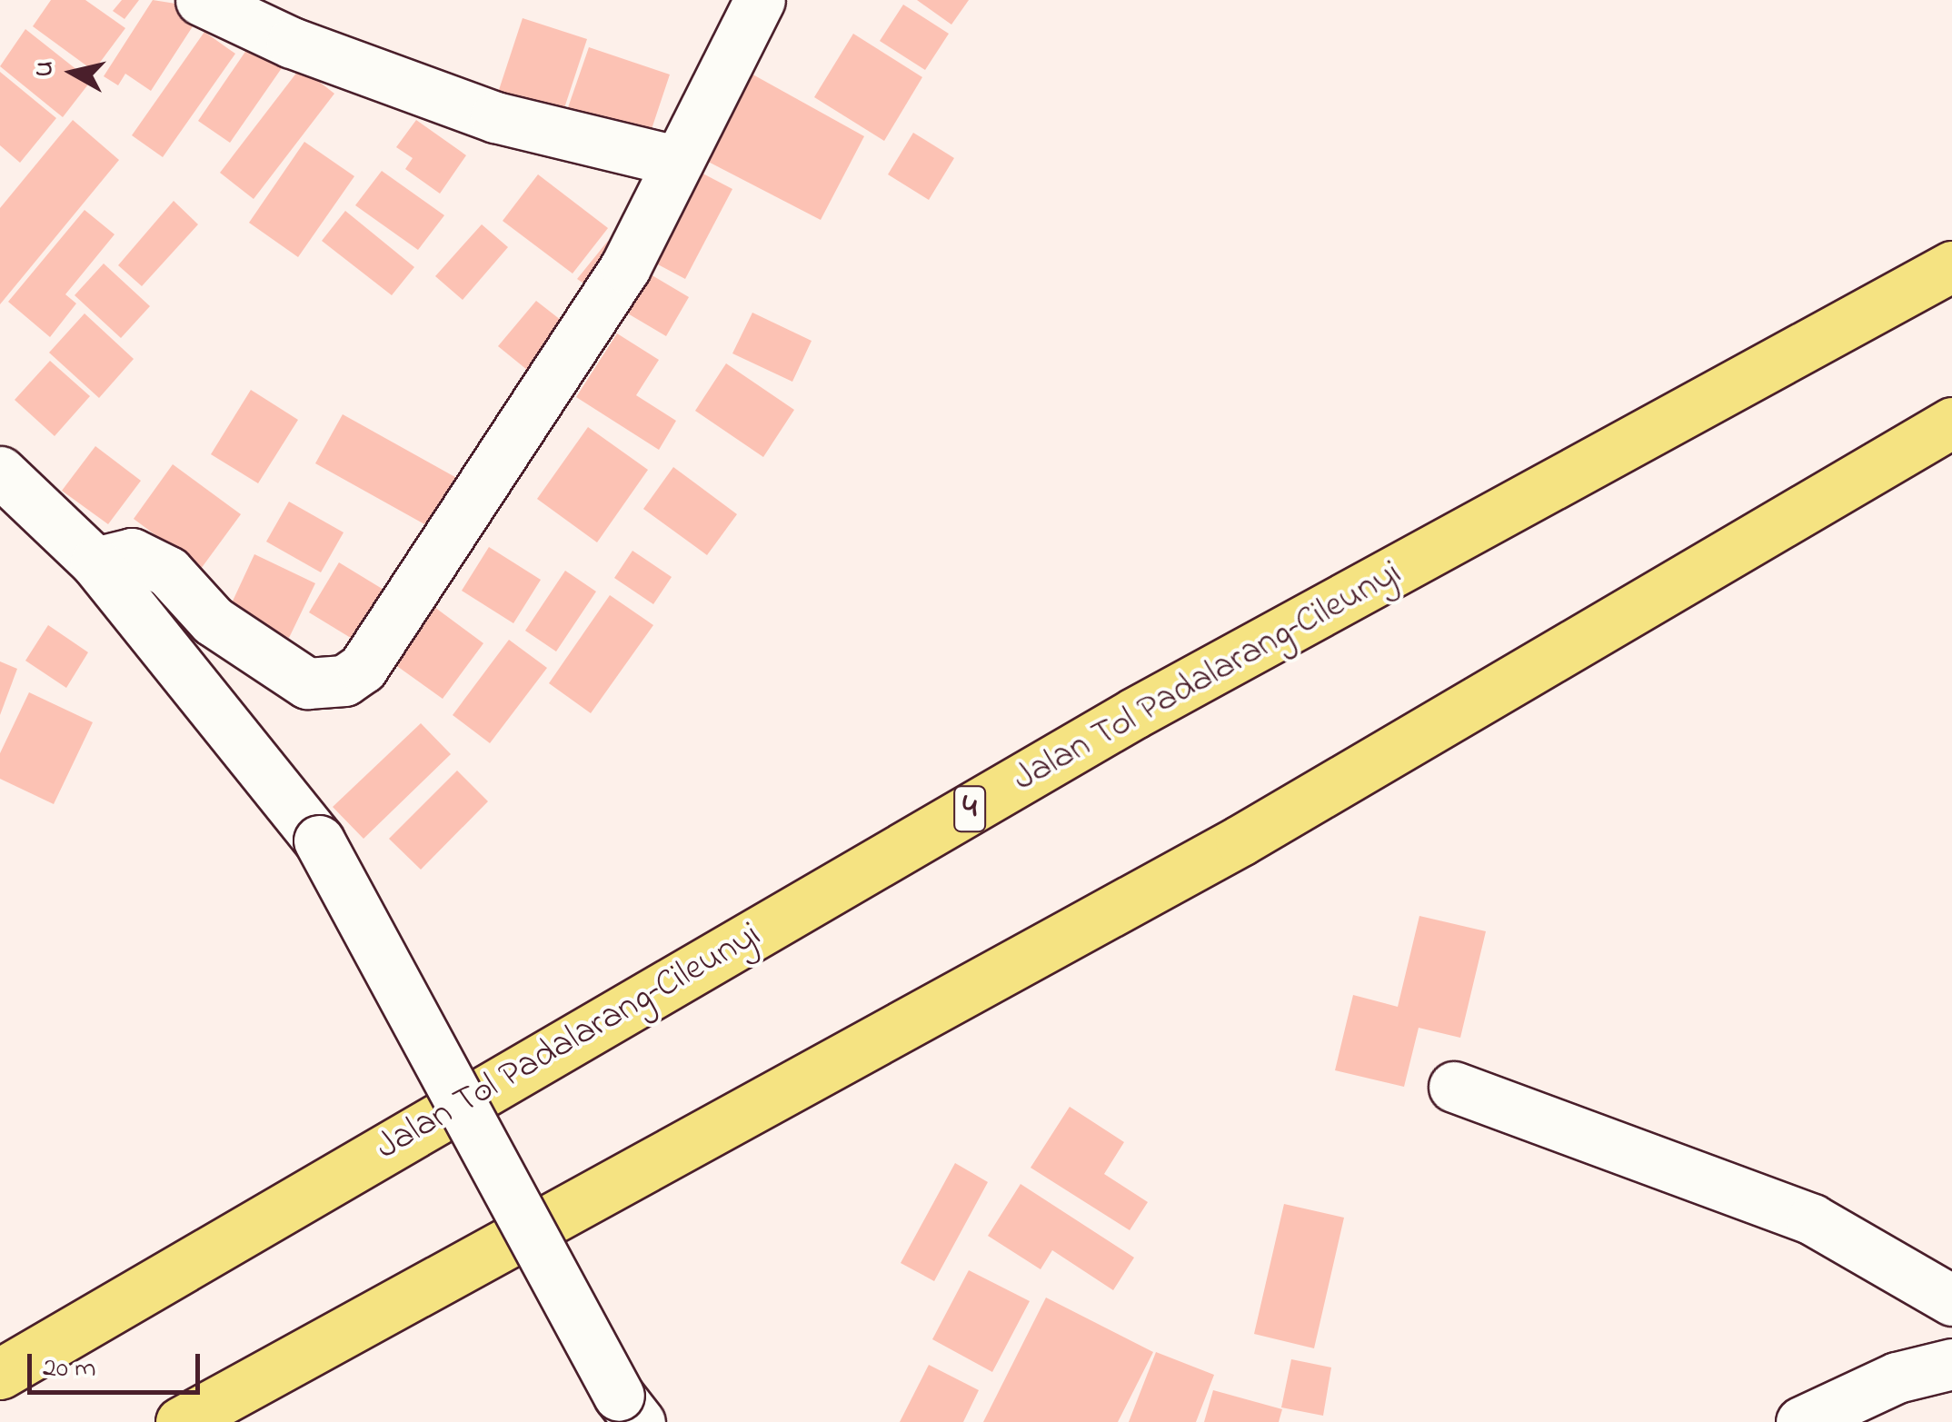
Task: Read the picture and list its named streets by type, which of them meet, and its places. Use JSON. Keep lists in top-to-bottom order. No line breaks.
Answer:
{"streets":{"highway":["Jalan Tol Padalarang–Cileunyi","4"]},"scale_bar":"20 m","north":"left"}
